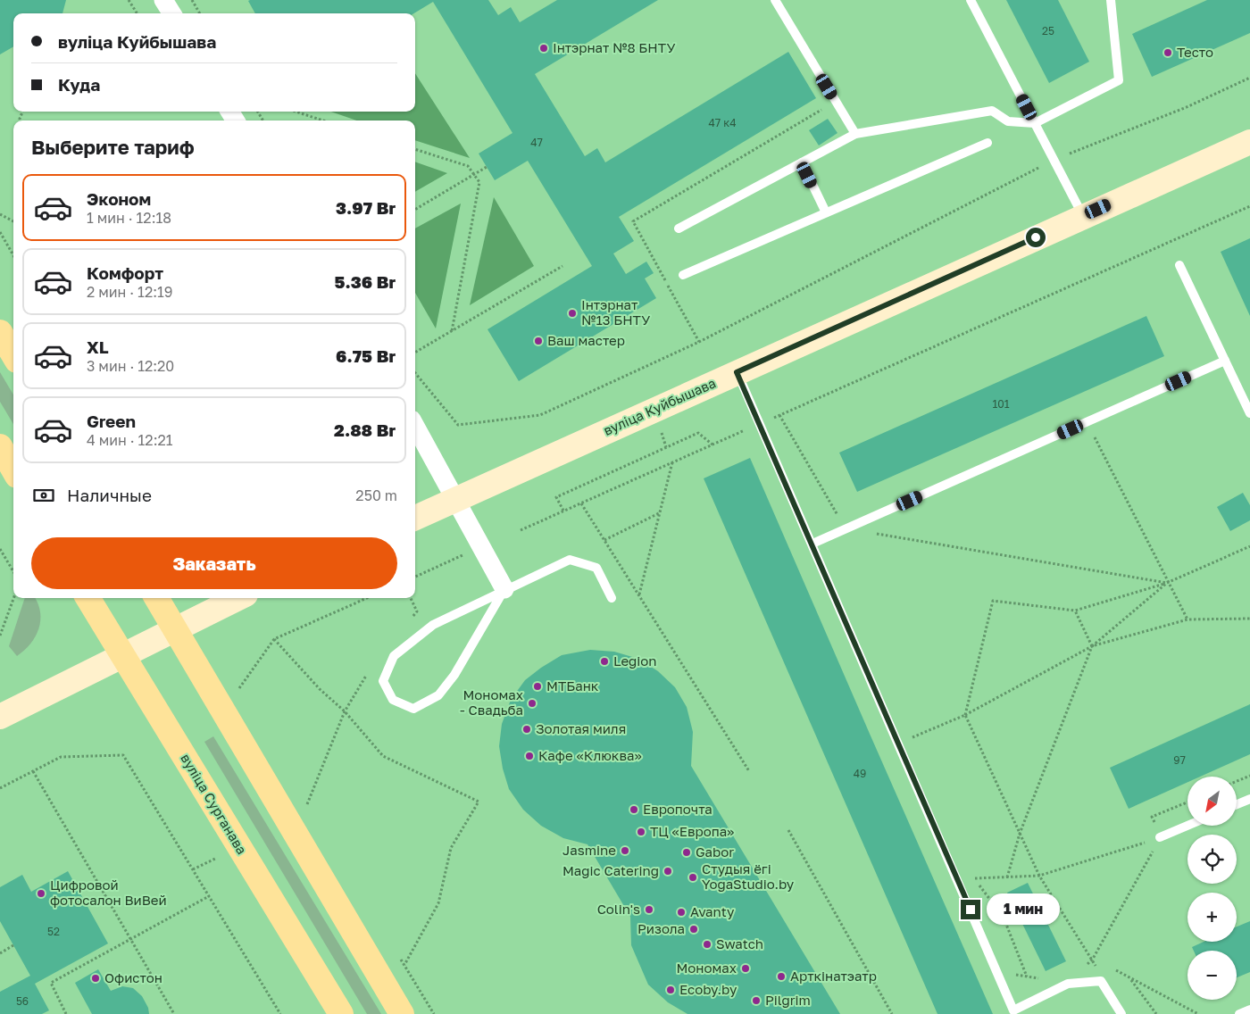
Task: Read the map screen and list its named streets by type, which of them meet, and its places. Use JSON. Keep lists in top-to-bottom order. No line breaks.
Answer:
{"streets":{"main road":["вуліца Куйбышава","вуліца Сурганава"]},"places":["Інтэрнат №8 БНТУ","Тесто","Інтэрнат №13 БНТУ","Ваш мастер","Legion","МТБанк","Мономах - Свадьба","Золотая миля","Кафе «Клюква»","Европочта","ТЦ «Европа»","Jasmine","Gabor","Magic Catering","Студыя ёгі YogaStudio.by","Цифровой фотосалон ВиВей","Colin's","Avanty","Ризола","Swatch","Мономах","Арткінатэатр","Офистон","Ecoby.by","Pilgrim"],"house_numbers":["25","47 к4","47","101","97","49","52","56"],"north":"bottom left","page":{"banner":["вуліца Куйбышава","Куда"],"heading":"Выберите тариф","list":[{"name":"Эконом","note":"1 мин · 12:18","value":"3.97 Br"},{"name":"Комфорт","note":"2 мин · 12:19","value":"5.36 Br"},{"name":"XL","note":"3 мин · 12:20","value":"6.75 Br"},{"name":"Green","note":"4 мин · 12:21","value":"2.88 Br"}],"pay":["Наличные","250 m"],"buttons":"Заказать","map_buttons":["+","−"],"bubble":"1 мин"}}
